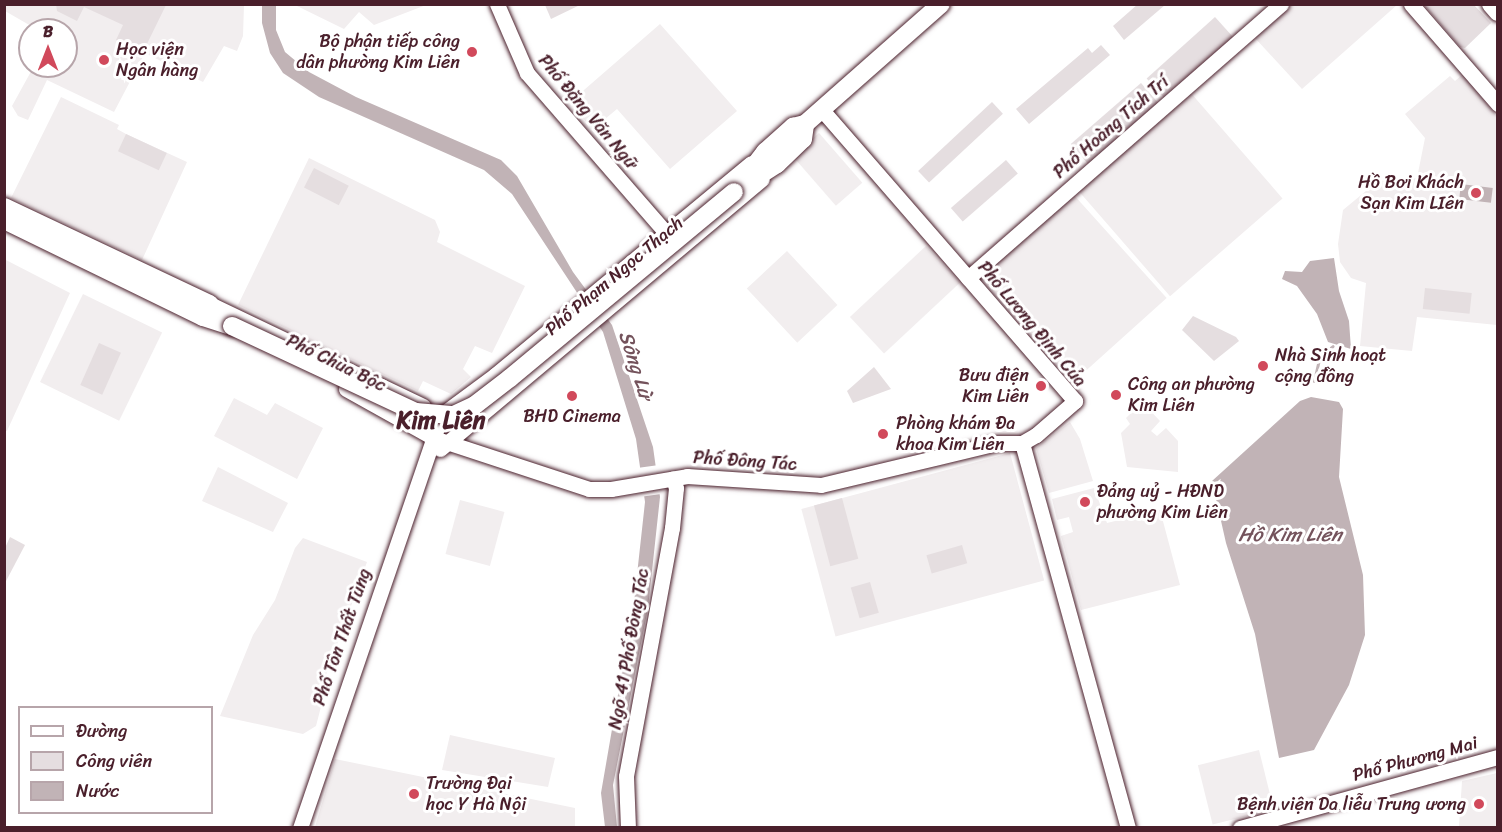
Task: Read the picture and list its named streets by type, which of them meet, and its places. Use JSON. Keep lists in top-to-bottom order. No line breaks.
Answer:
{"streets":{"main road":["Phố Phạm Ngọc Thạch","Phố Chùa Bộc"],"street":["Phố Đặng Văn Ngữ","Phố Hoàng Tích Trí","Phố Lương Định Của","Phố Đông Tác","Phố Tôn Thất Tùng","Ngõ 41 Phố Đông Tác","Phố Phương Mai"]},"crossings":[["Phố Đặng Văn Ngữ","Phố Phạm Ngọc Thạch"],["Phố Hoàng Tích Trí","Phố Lương Định Của"],["Phố Phạm Ngọc Thạch","Phố Lương Định Của"],["Phố Phạm Ngọc Thạch","Phố Chùa Bộc"],["Phố Lương Định Của","Phố Đông Tác"],["Phố Chùa Bộc","Phố Đông Tác"],["Phố Chùa Bộc","Phố Tôn Thất Tùng"],["Phố Đông Tác","Phố Tôn Thất Tùng"],["Phố Đông Tác","Ngõ 41 Phố Đông Tác"]],"districts":["Kim Liên"],"water":["Sông Lừ","Hồ Kim Liên"],"places":["Bộ phận tiếp công dân phường Kim Liên","Học viện Ngân hàng","Hồ Bơi Khách Sạn Kim LIên","Nhà Sinh hoạt cộng đồng","Bưu điện Kim Liên","Công an phường Kim Liên","BHD Cinema","Phòng khám Đa khoa Kim Liên","Đảng uỷ - HĐND phường Kim Liên","Trường Đại học Y Hà Nội","Bệnh viện Da liễu Trung ương"],"legend":["Đường","Công viên","Nước"],"north":"top"}
